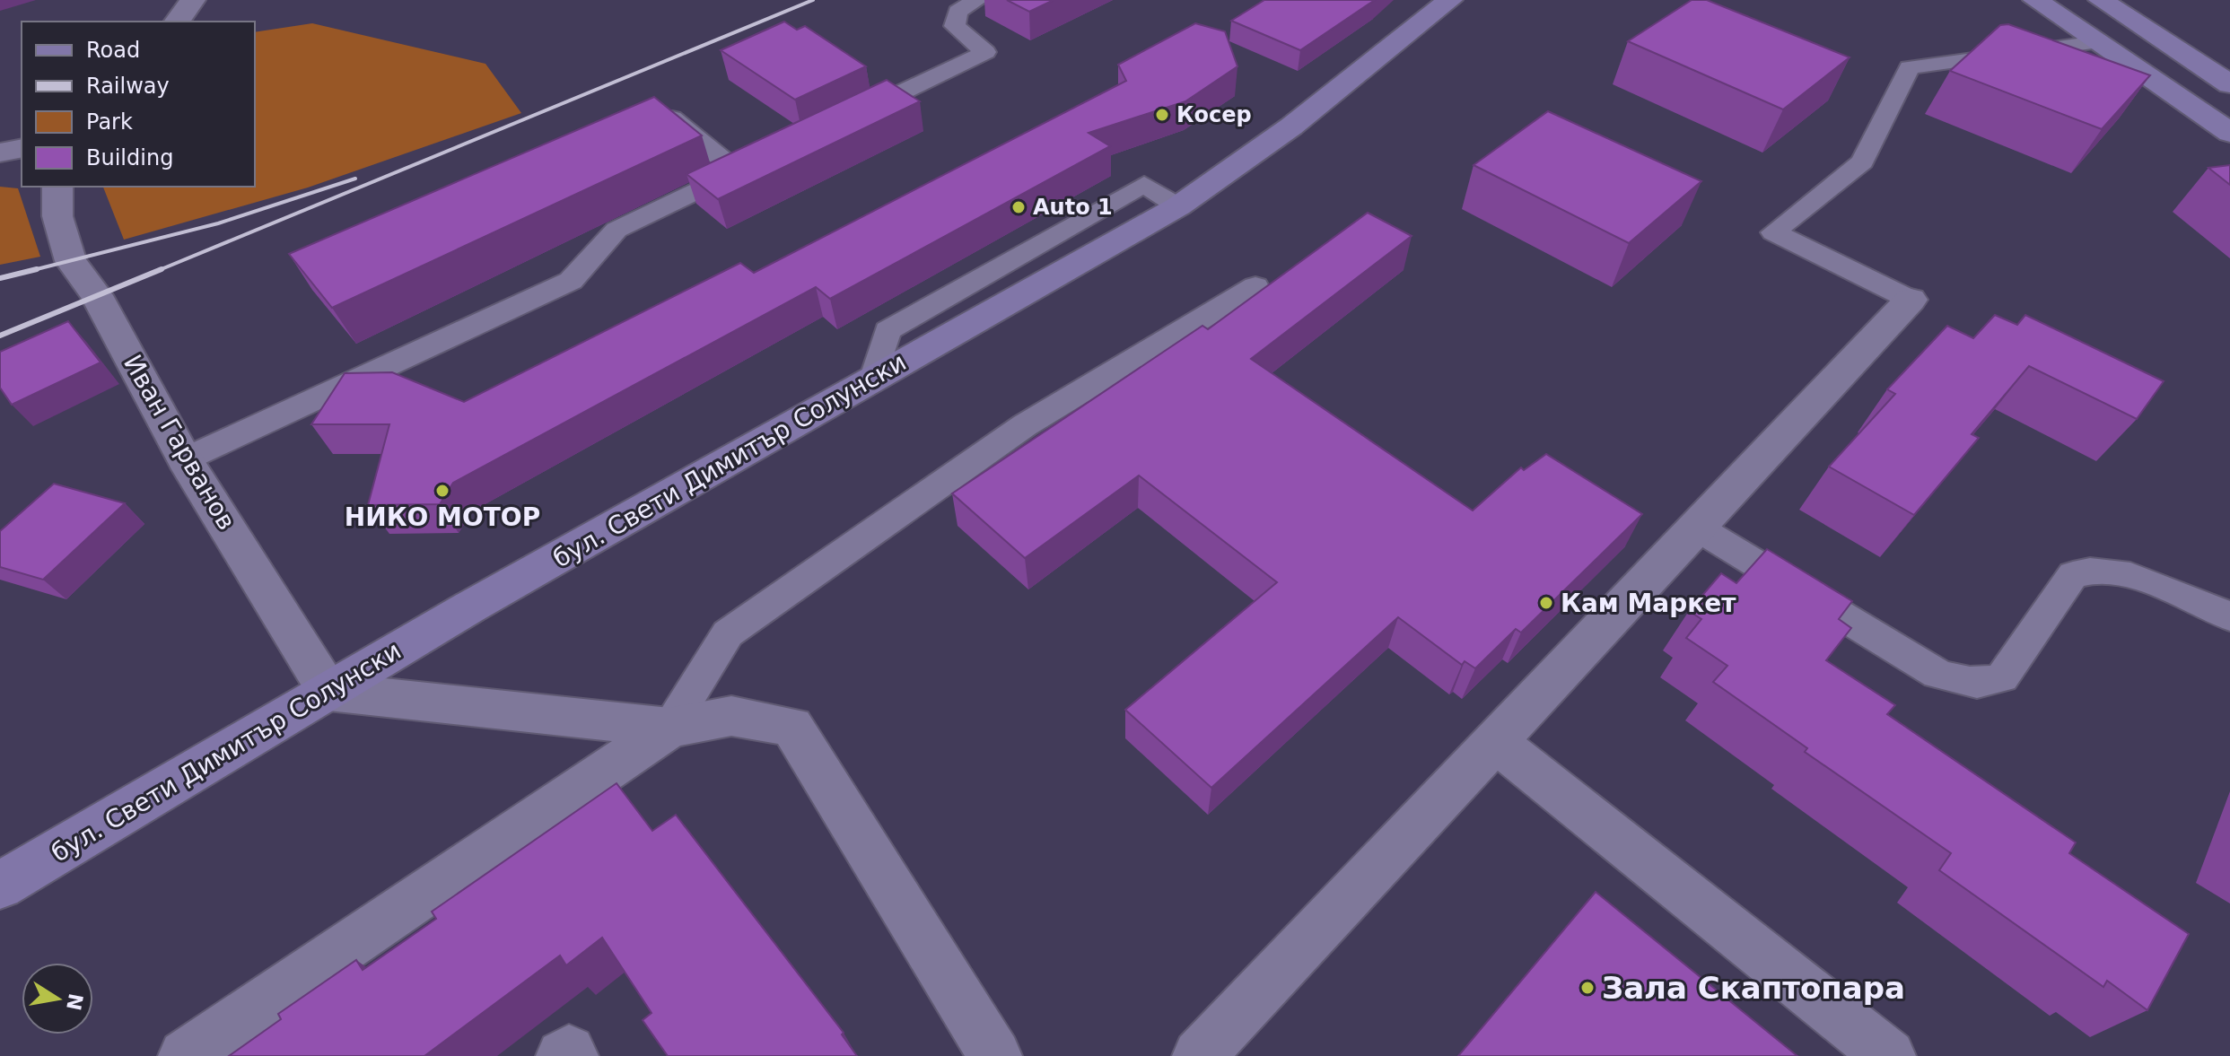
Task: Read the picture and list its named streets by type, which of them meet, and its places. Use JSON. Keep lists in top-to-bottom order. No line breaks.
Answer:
{"streets":{"main road":["бул. Свети Димитър Солунски"],"street":["Иван Гарванов"]},"crossings":[["Иван Гарванов","бул. Свети Димитър Солунски"]],"places":["Косер","Auto 1","НИКО МОТОР","Кам Маркет","Зала Скаптопара"],"legend":["Road","Railway","Park","Building"],"north":"right"}
